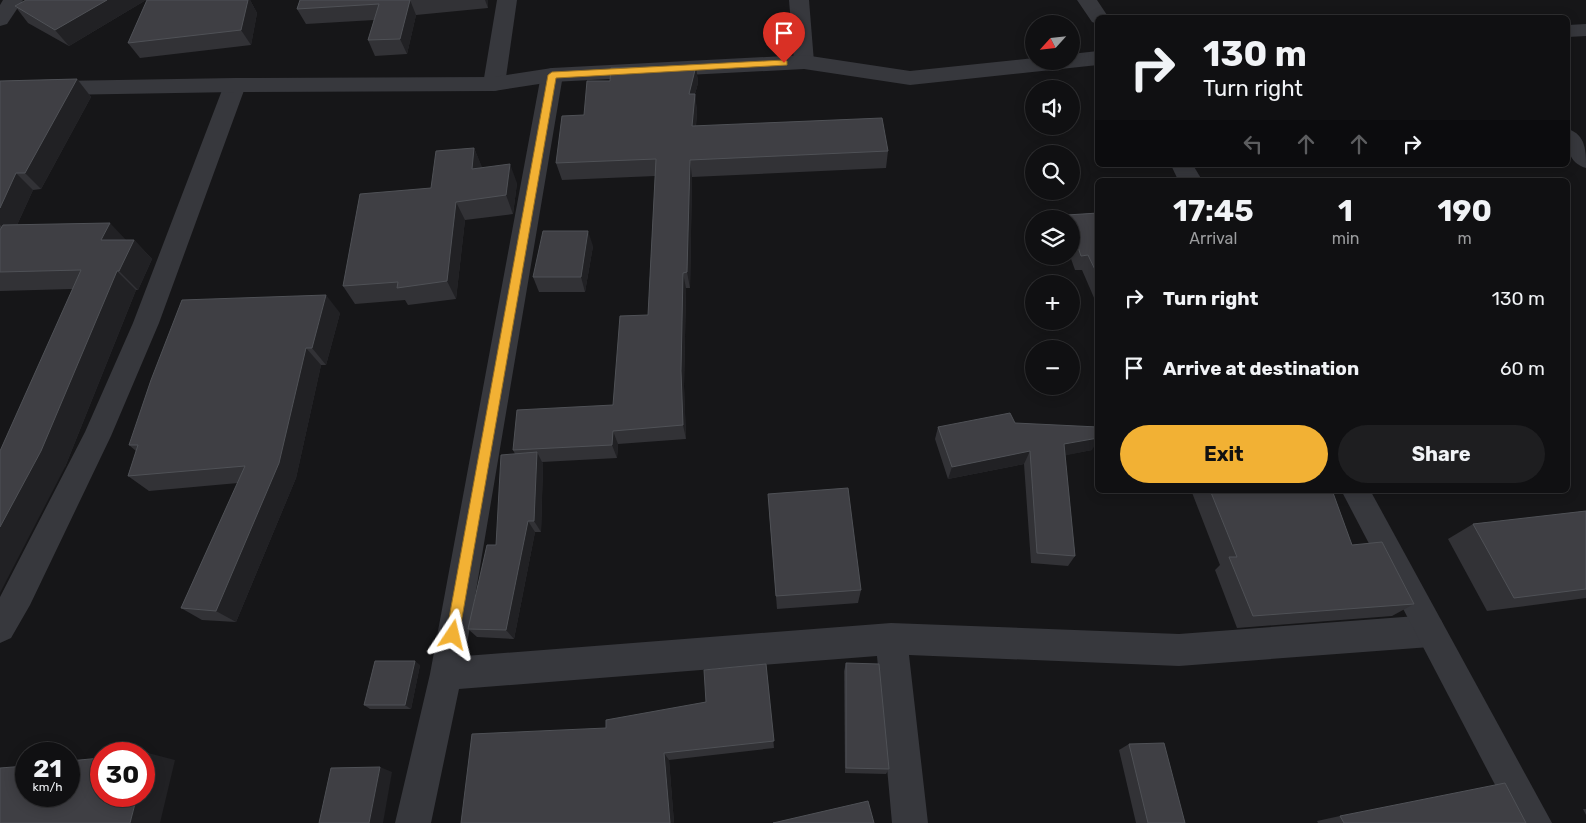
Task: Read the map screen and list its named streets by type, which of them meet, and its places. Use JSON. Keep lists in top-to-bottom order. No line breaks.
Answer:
{"north":"bottom left","page":{"map_buttons":["+","−"],"turn":["130 m","Turn right"],"eta":["17:45","Arrival","1","min","190","m"],"list":[{"name":"Turn right","value":"130 m"},{"name":"Arrive at destination","value":"60 m"}],"buttons":["Exit","Share"],"speed":"21 km/h","limit":"30"}}
